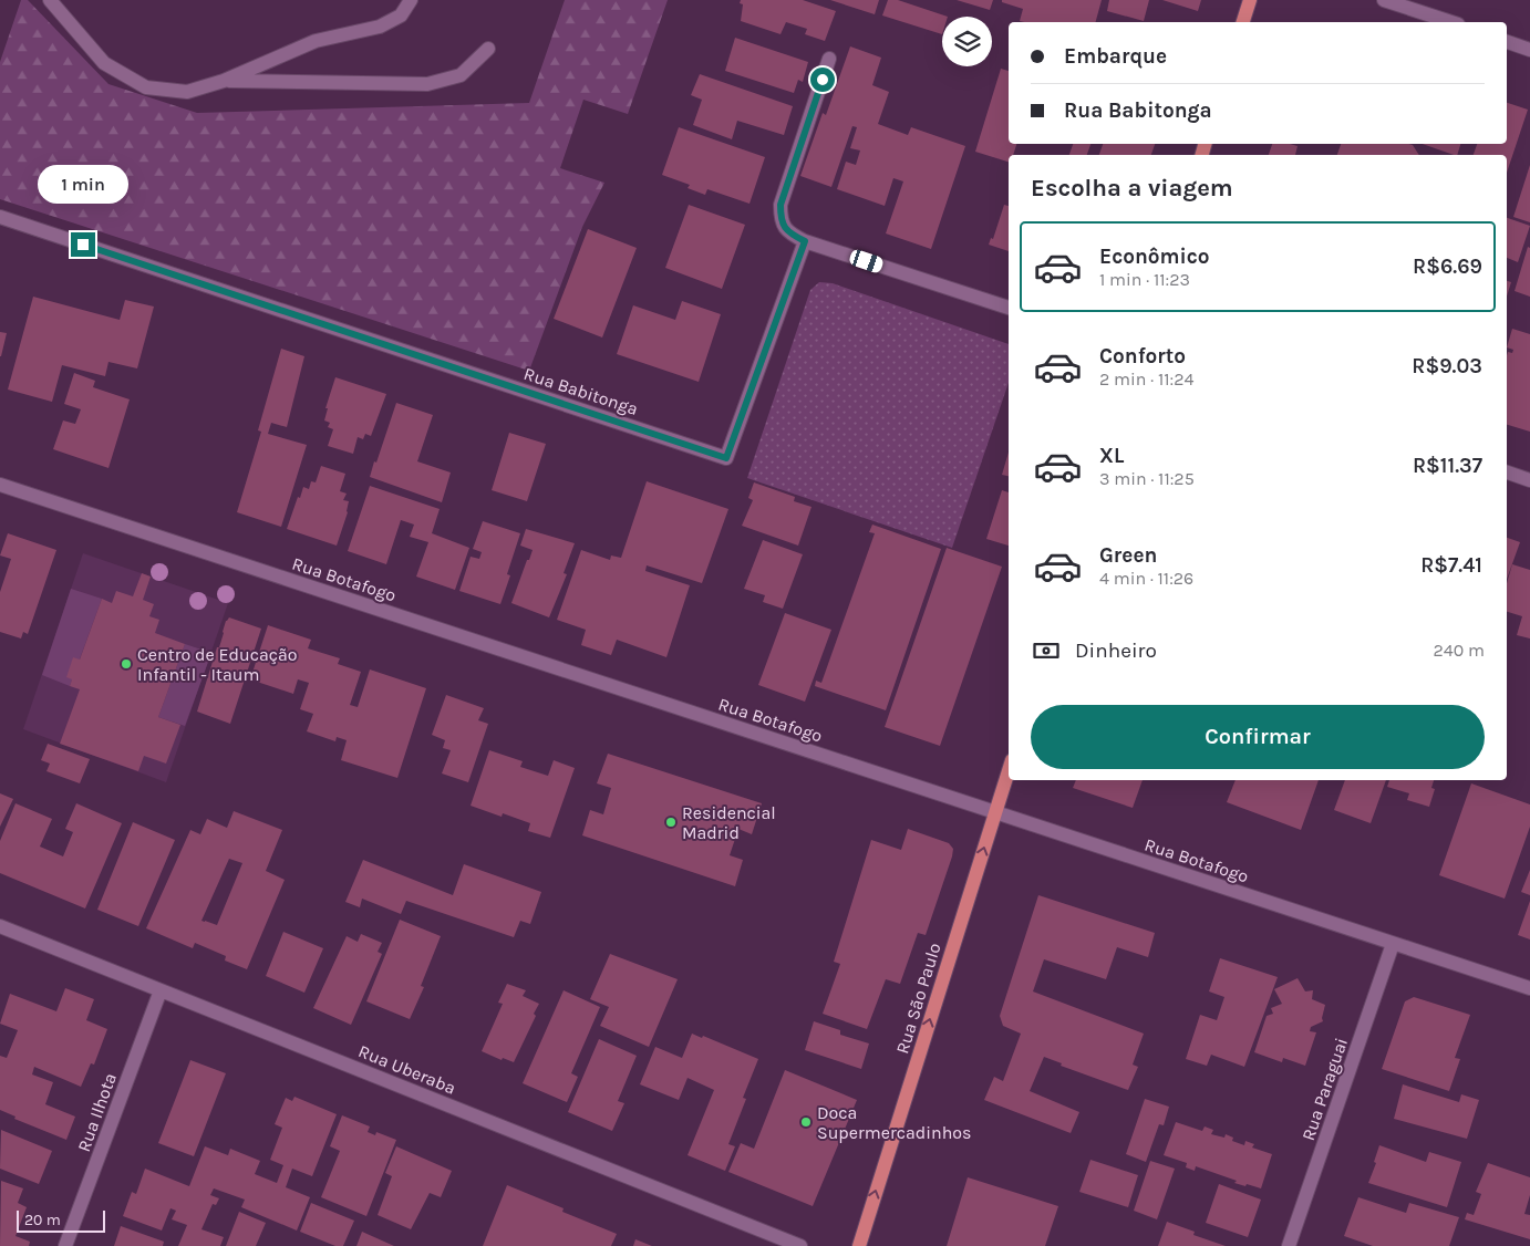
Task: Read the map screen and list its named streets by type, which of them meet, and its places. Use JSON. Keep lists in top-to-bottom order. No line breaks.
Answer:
{"streets":{"main road":["Rua São Paulo"],"street":["Rua Babitonga","Rua Botafogo","Rua Uberaba","Rua Paraguai","Rua Ilhota"]},"crossings":[["Rua Botafogo","Rua São Paulo"],["Rua Botafogo","Rua Paraguai"],["Rua Uberaba","Rua Ilhota"]],"one_way":["Rua São Paulo"],"places":["Centro de Educação Infantil - Itaum","Residencial Madrid","Doca Supermercadinhos"],"scale_bar":"20 m","page":{"banner":["Embarque","Rua Babitonga"],"heading":"Escolha a viagem","bubble":"1 min","list":[{"name":"Econômico","note":"1 min · 11:23","value":"R$6.69"},{"name":"Conforto","note":"2 min · 11:24","value":"R$9.03"},{"name":"XL","note":"3 min · 11:25","value":"R$11.37"},{"name":"Green","note":"4 min · 11:26","value":"R$7.41"}],"pay":["Dinheiro","240 m"],"buttons":"Confirmar","scale":"20 m"}}
